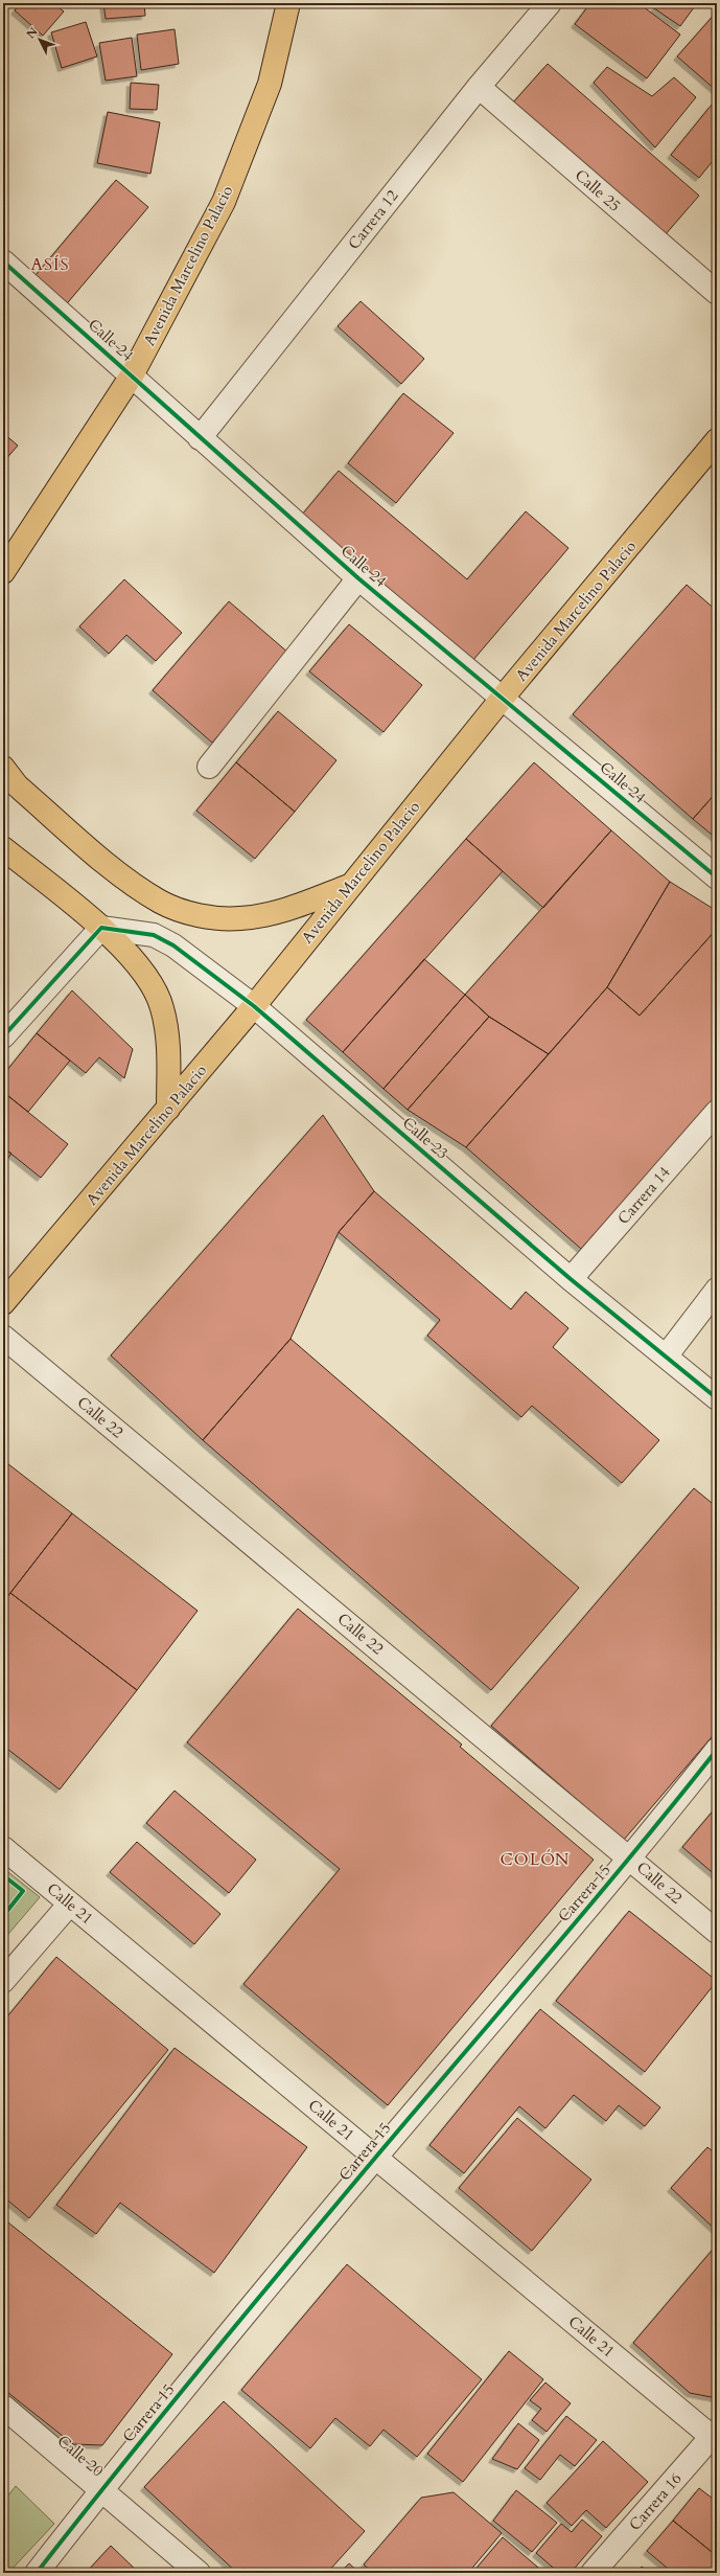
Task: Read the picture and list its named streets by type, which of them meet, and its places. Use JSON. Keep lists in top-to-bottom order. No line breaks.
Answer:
{"streets":{"main road":["Avenida Marcelino Palacio"],"street":["Calle 25","Carrera 12","Calle 24","Calle 23","Carrera 14","Calle 22","Carrera 15","Calle 21","Calle 20","Carrera 16"]},"crossings":[["Calle 25","Carrera 12"],["Carrera 12","Calle 24"],["Avenida Marcelino Palacio","Calle 24"],["Avenida Marcelino Palacio","Calle 23"],["Calle 23","Carrera 14"],["Calle 22","Carrera 15"],["Carrera 15","Calle 21"],["Carrera 15","Calle 20"],["Calle 21","Carrera 16"]],"districts":["ASÍS","COLÓN"],"north":"top left"}
